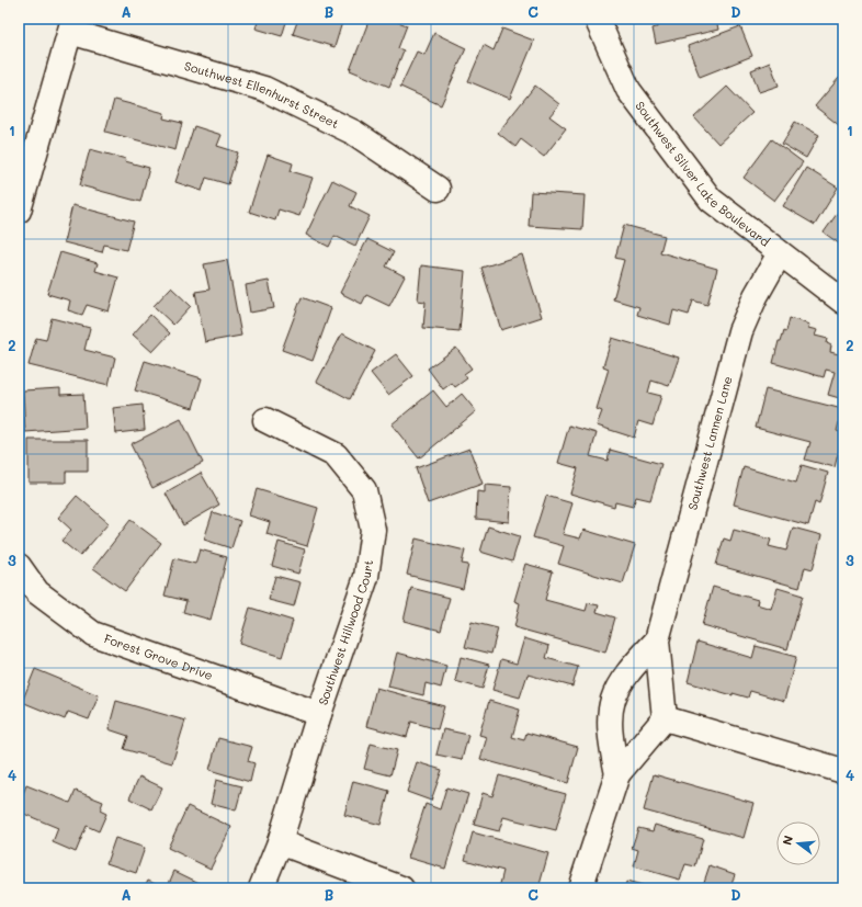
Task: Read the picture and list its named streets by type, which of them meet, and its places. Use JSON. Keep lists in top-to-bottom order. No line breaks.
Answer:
{"streets":{"street":["Southwest Ellenhurst Street","Southwest Silver Lake Boulevard","Southwest Lannen Lane","Southwest Hillwood Court","Forest Grove Drive"]},"crossings":[["Southwest Silver Lake Boulevard","Southwest Lannen Lane"],["Southwest Hillwood Court","Forest Grove Drive"]],"north":"left","grid":{"columns":["A","B","C","D"],"rows":["1","2","3","4"]}}
